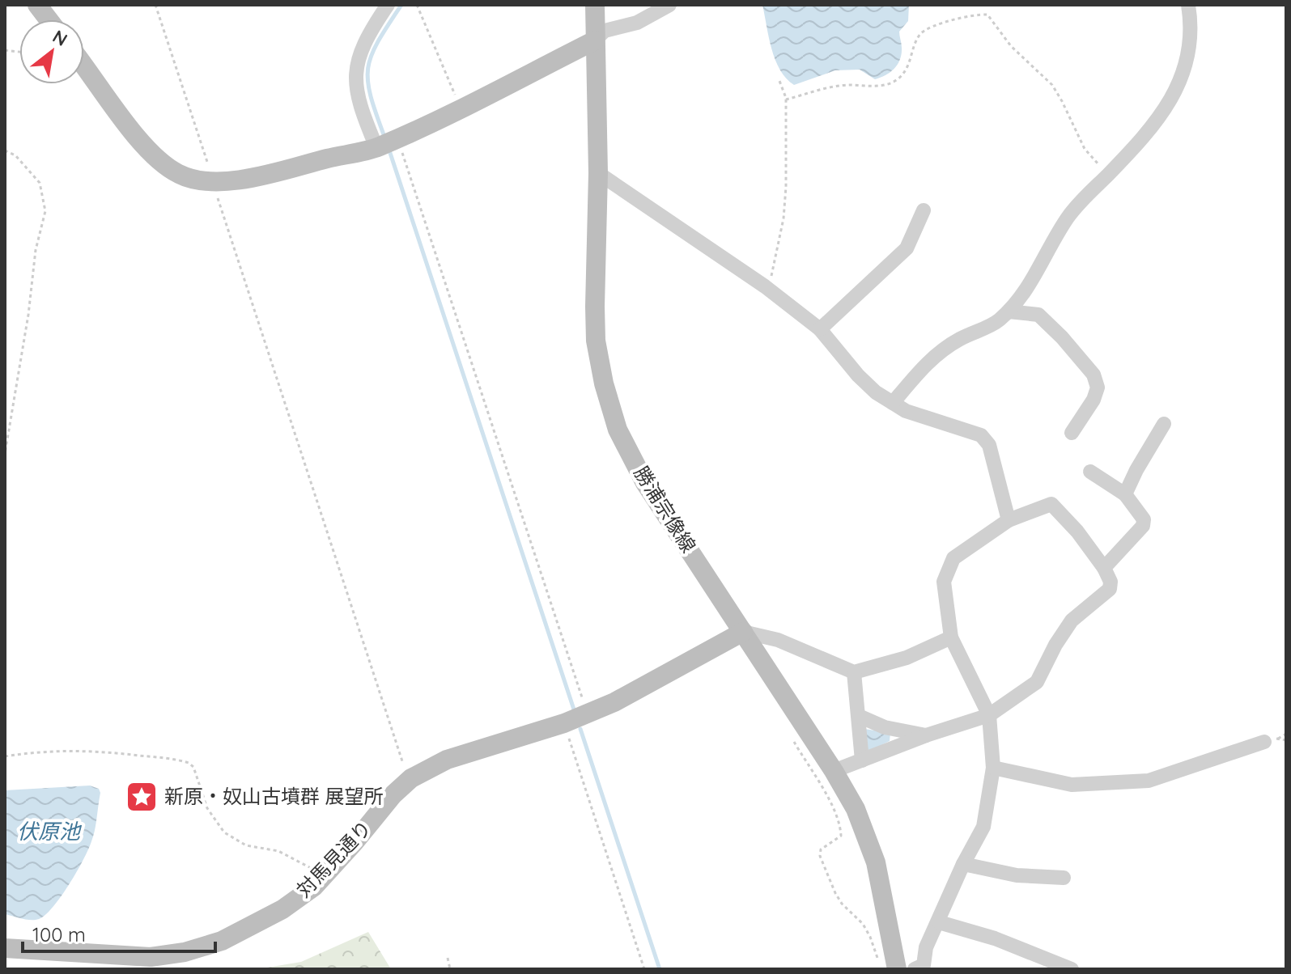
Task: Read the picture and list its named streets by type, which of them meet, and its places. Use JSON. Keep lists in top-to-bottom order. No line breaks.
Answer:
{"streets":{"street":["勝浦宗像線","対馬見通り"]},"crossings":[["勝浦宗像線","対馬見通り"]],"water":["伏原池"],"places":{"place":["新原・奴山古墳群 展望所"]},"scale_bar":"100 m","north":"top right"}
